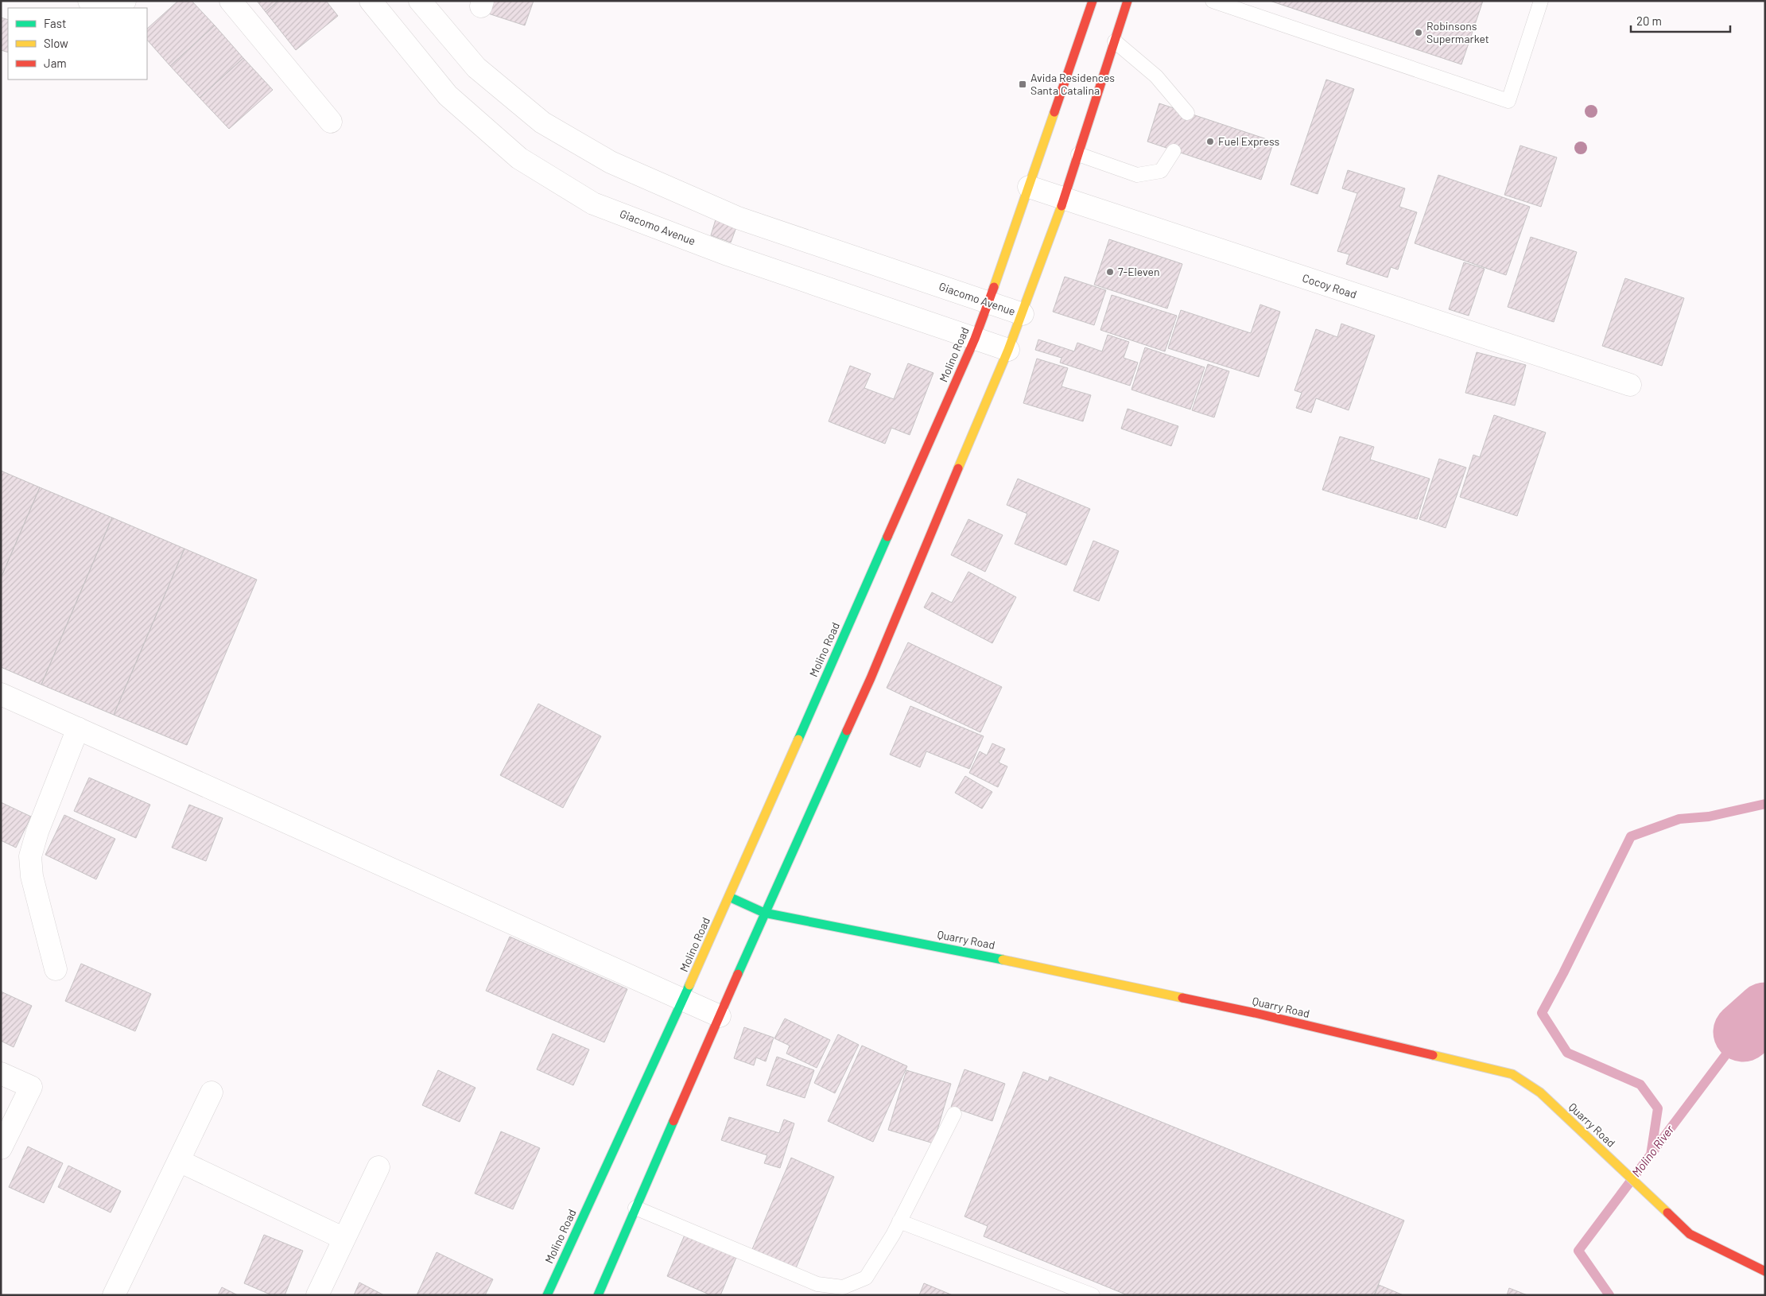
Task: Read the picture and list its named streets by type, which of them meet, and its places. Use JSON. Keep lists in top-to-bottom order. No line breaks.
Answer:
{"streets":{"main road":["Molino Road","Quarry Road"],"street":["Giacomo Avenue","Cocoy Road"]},"crossings":[["Giacomo Avenue","Molino Road"],["Cocoy Road","Molino Road"],["Molino Road","Quarry Road"]],"water":["Molino River"],"places":{"other":["Robinsons Supermarket","Fuel Express","7-Eleven"],"transit":["Avida Residences Santa Catalina"]},"legend":["Fast","Slow","Jam"],"scale_bar":"20 m"}
